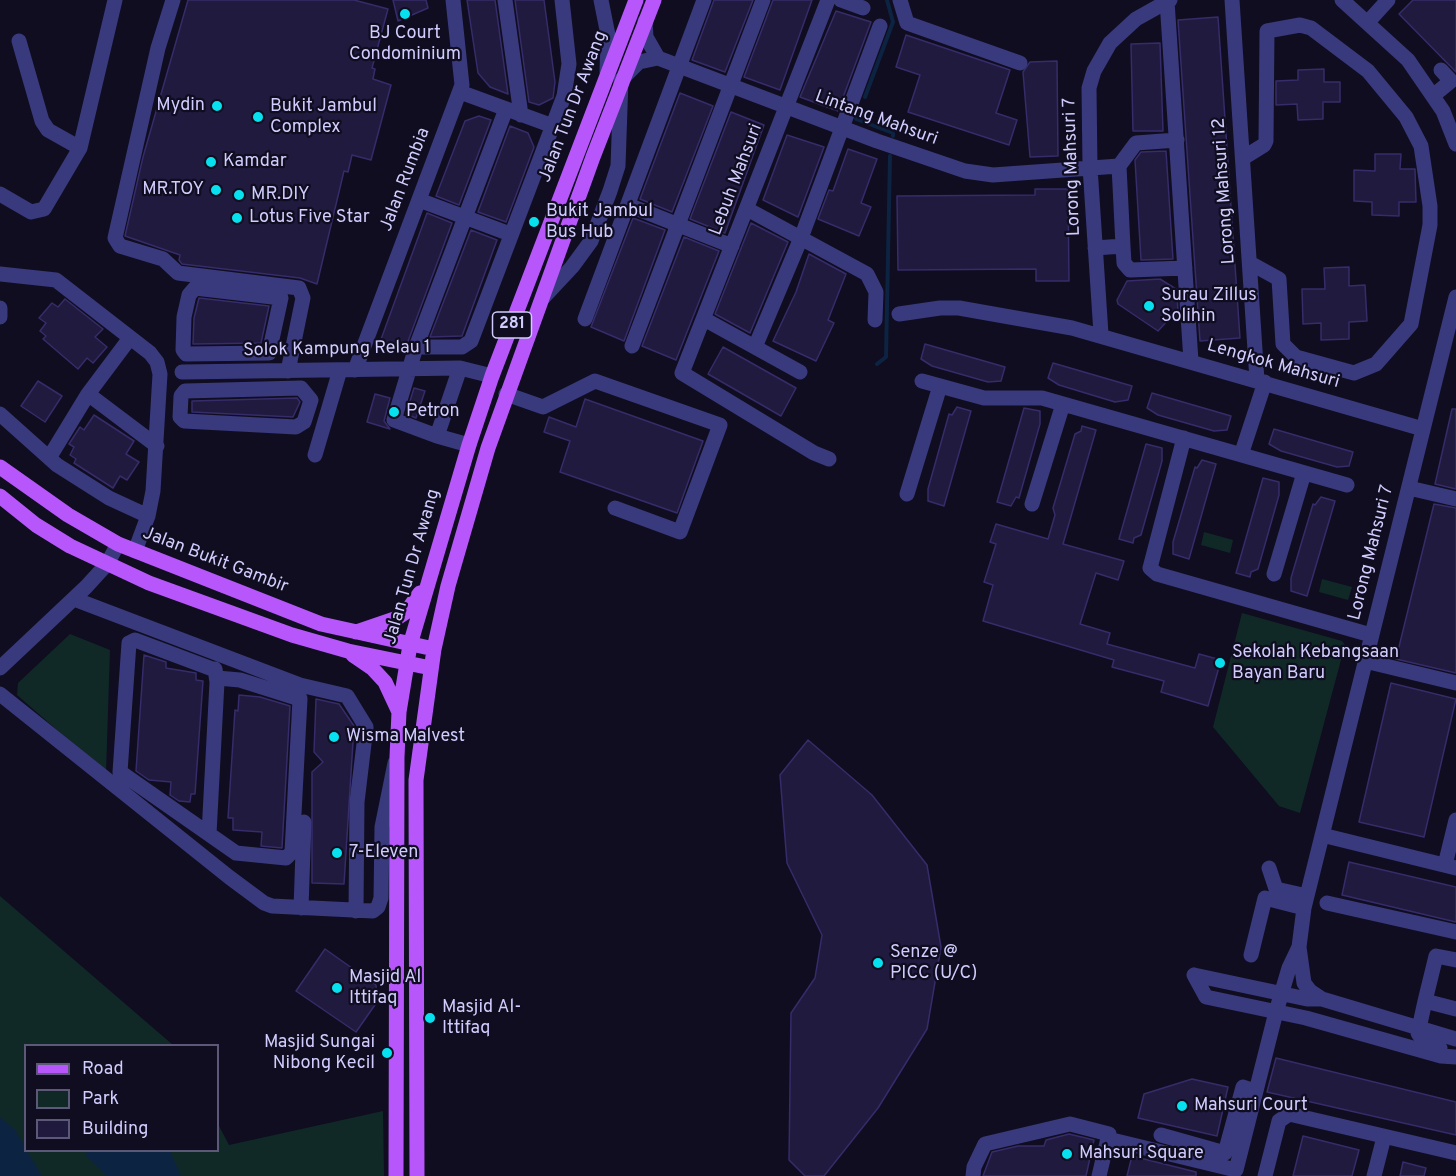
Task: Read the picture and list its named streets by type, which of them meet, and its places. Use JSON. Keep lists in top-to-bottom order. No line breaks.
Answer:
{"streets":{"main road":["Jalan Tun Dr Awang","281","Jalan Bukit Gambir"],"street":["Lintang Mahsuri","Lorong Mahsuri 7","Jalan Rumbia","Lebuh Mahsuri","Lorong Mahsuri 12","Solok Kampung Relau 1","Lengkok Mahsuri"]},"crossings":[["Jalan Tun Dr Awang","Solok Kampung Relau 1"],["Jalan Tun Dr Awang","Jalan Bukit Gambir"],["Lintang Mahsuri","Lorong Mahsuri 7"],["Lintang Mahsuri","Lebuh Mahsuri"],["Lorong Mahsuri 7","Lengkok Mahsuri"],["Jalan Rumbia","Solok Kampung Relau 1"],["Lorong Mahsuri 12","Lengkok Mahsuri"]],"places":["BJ Court Condominium","Mydin","Bukit Jambul Complex","Kamdar","MR.TOY","MR.DIY","Lotus Five Star","Bukit Jambul Bus Hub","Surau Zillus Solihin","Petron","Sekolah Kebangsaan Bayan Baru","Wisma Malvest","7-Eleven","Senze @ PICC (U/C)","Masjid Al Ittifaq","Masjid Al- Ittifaq","Masjid Sungai Nibong Kecil","Mahsuri Court","Mahsuri Square"],"legend":["Road","Park","Building"]}
